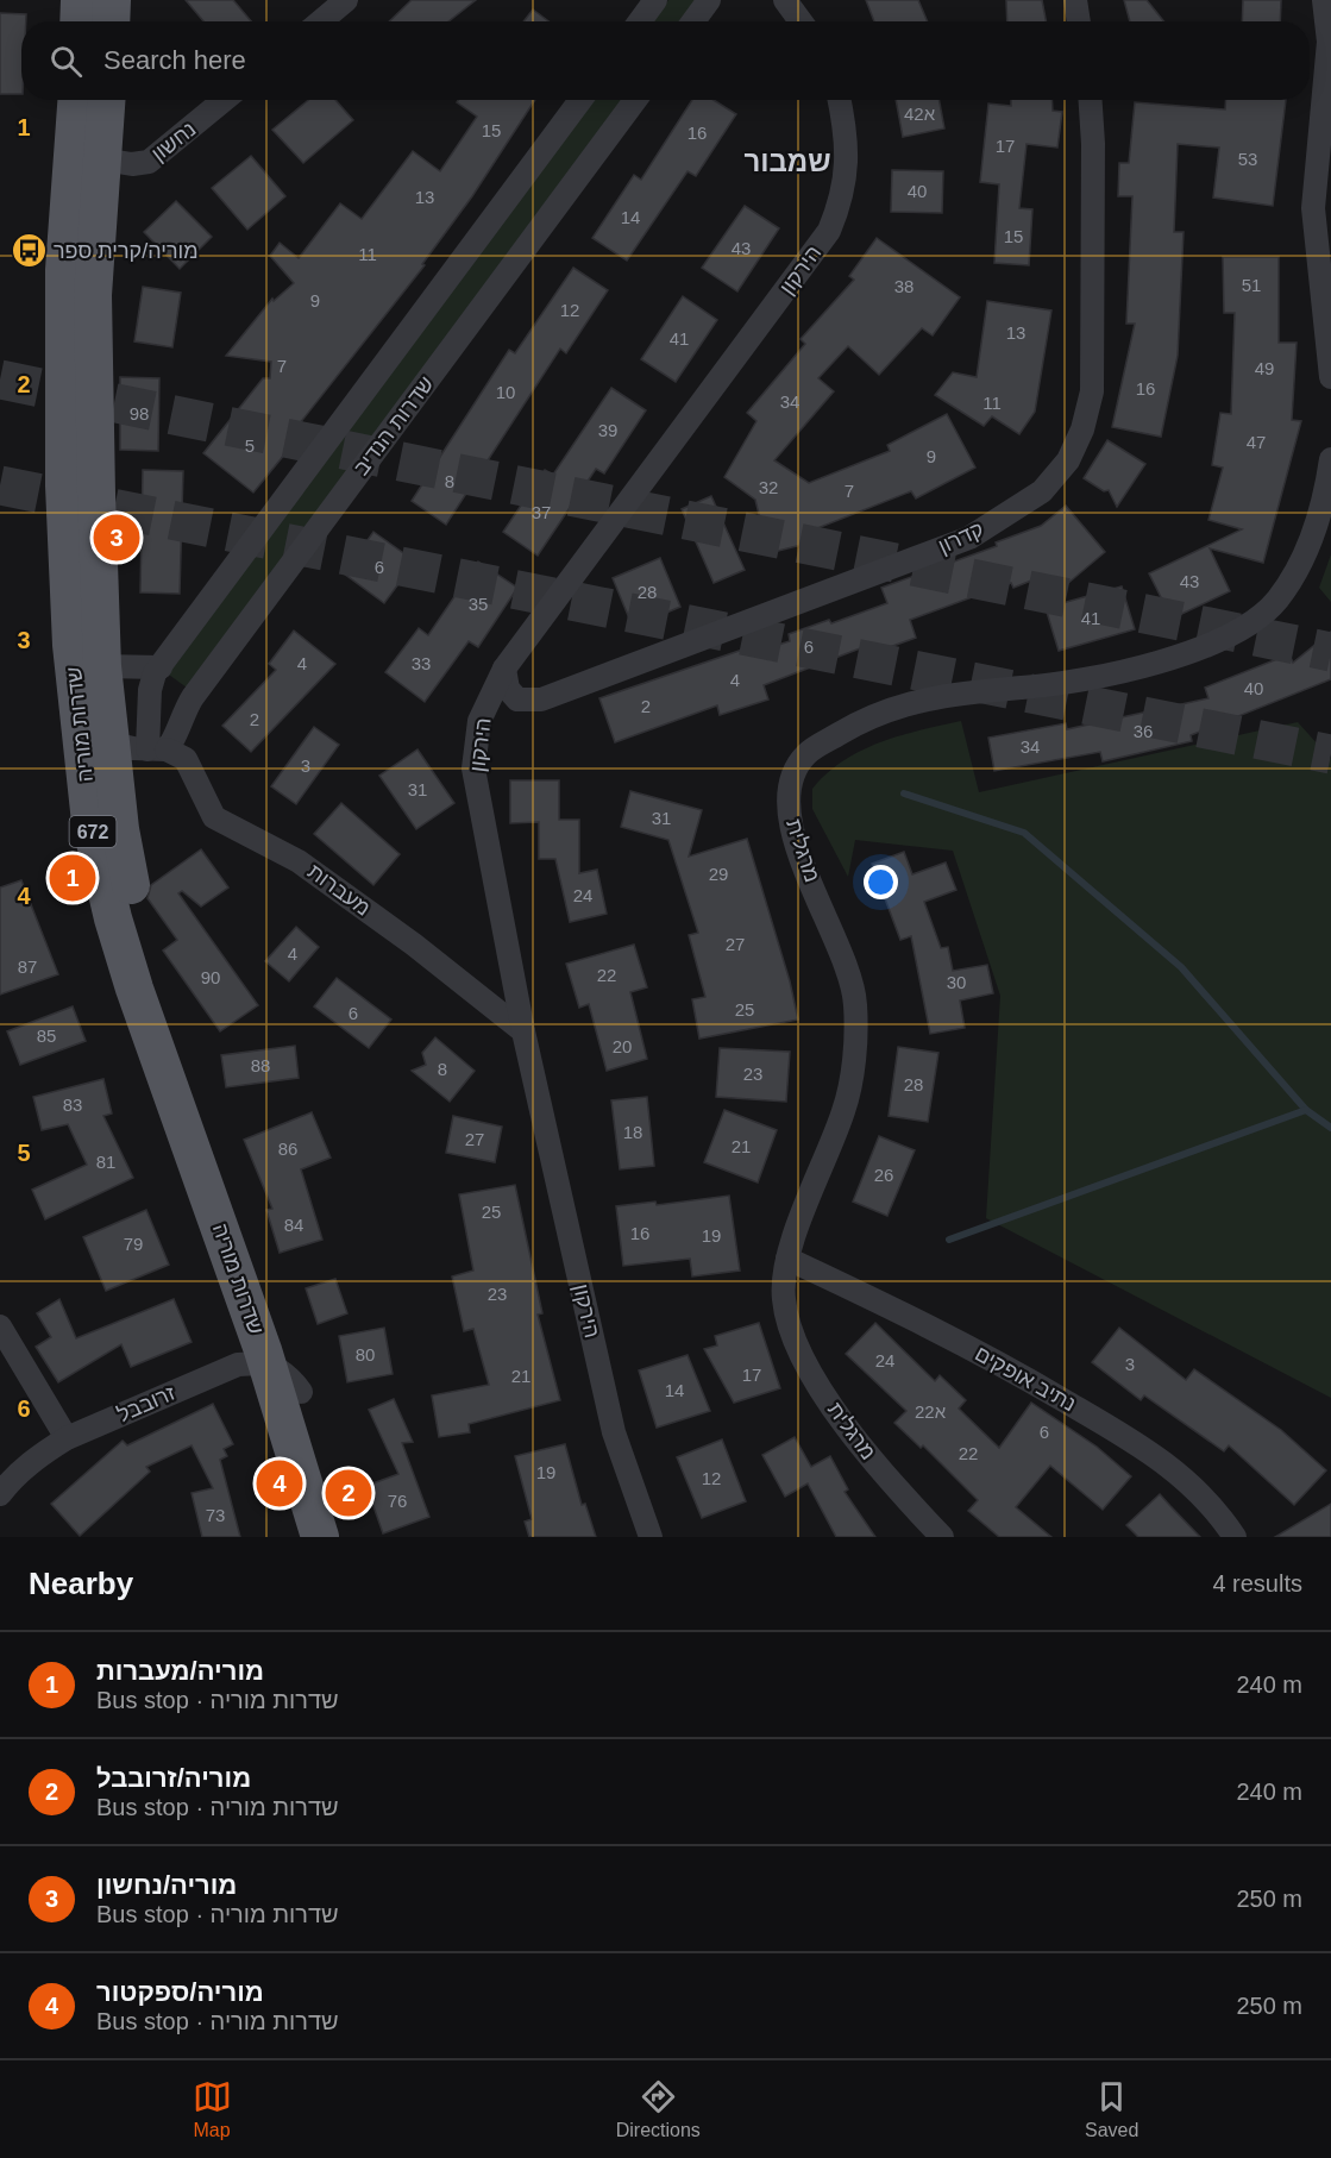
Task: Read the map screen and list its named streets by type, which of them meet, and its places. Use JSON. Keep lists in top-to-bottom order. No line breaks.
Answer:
{"streets":{"main road":["שדרות מוריה","672"],"street":["נחשון","הירקון","שדרות הנדיב","קדרון","מרגלית","מעברות","נתיב אופקים","זרובבל"]},"crossings":[["נחשון","שדרות מוריה"],["הירקון","קדרון"],["הירקון","מעברות"],["שדרות הנדיב","שדרות מוריה"],["שדרות הנדיב","מעברות"],["שדרות מוריה","מעברות"],["שדרות מוריה","זרובבל"],["מרגלית","נתיב אופקים"]],"districts":["שמבור"],"places":{"bus stop":["מוריה/קרית ספר"]},"house_numbers":["42א","15","16","17","53","40","13","14","15","43","11","51","38","9","12","13","41","7","49","16","10","34","11","98","39","47","5","9","8","32","7","37","6","43","28","35","41","6","4","33","4","40","2","2","36","34","3","31","31","29","24","27","4","87","22","90","30","25","6","85","20","88","8","23","28","83","18","27","21","86","81","26","25","84","16","19","79","23","80","24","3","17","21","14","22א","6","22","19","12","76","73"],"page":{"search":"Search here","pins":["3","1","4","2"],"heading":["Nearby","4 results"],"list":[{"mark":"1","name":"מוריה/מעברות","note":"Bus stop · שדרות מוריה","value":"240 m"},{"mark":"2","name":"מוריה/זרובבל","note":"Bus stop · שדרות מוריה","value":"240 m"},{"mark":"3","name":"מוריה/נחשון","note":"Bus stop · שדרות מוריה","value":"250 m"},{"mark":"4","name":"מוריה/ספקטור","note":"Bus stop · שדרות מוריה","value":"250 m"}],"nav":["Map","Directions","Saved"]},"grid":{"rows":["1","2","3","4","5","6"]}}
